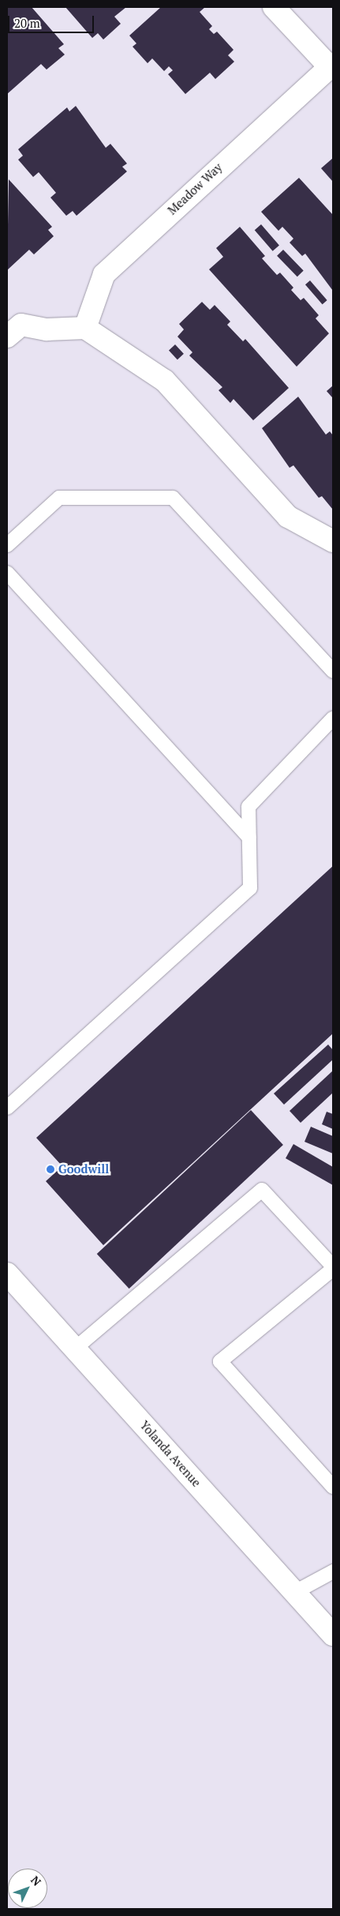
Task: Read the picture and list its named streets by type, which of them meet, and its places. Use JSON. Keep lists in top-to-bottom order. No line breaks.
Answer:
{"streets":{"street":["Meadow Way","Yolanda Avenue"]},"places":["Goodwill"],"scale_bar":"20 m","north":"top right"}
